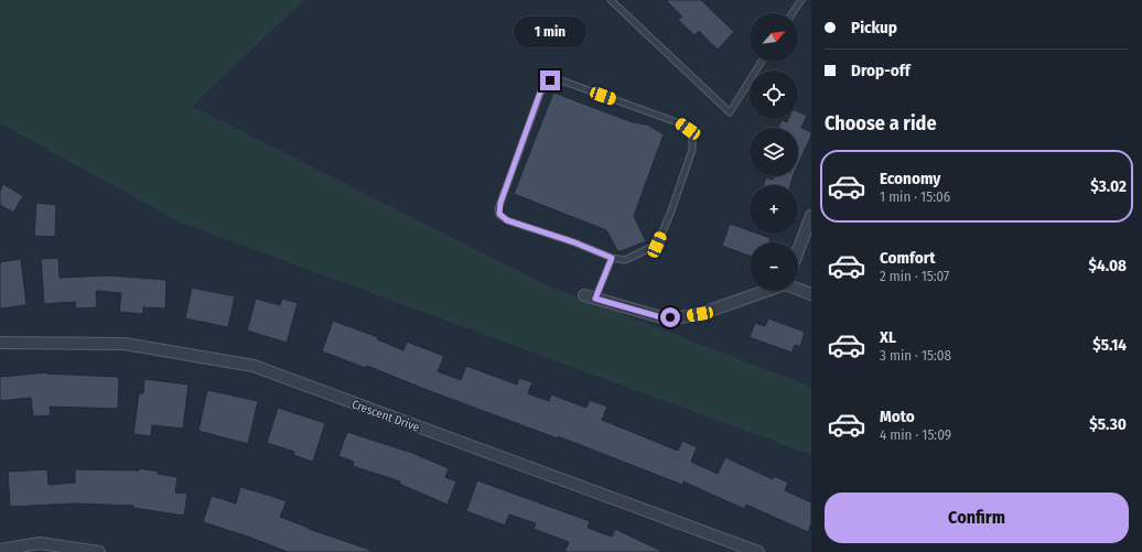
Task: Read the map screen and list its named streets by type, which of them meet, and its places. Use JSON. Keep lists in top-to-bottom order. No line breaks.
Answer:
{"streets":{"street":["Crescent Drive"]},"north":"top right","page":{"banner":["Pickup","Drop-off"],"map_buttons":["+","−"],"bubble":"1 min","heading":"Choose a ride","list":[{"name":"Economy","note":"1 min · 15:06","value":"$3.02"},{"name":"Comfort","note":"2 min · 15:07","value":"$4.08"},{"name":"XL","note":"3 min · 15:08","value":"$5.14"},{"name":"Moto","note":"4 min · 15:09","value":"$5.30"}],"buttons":"Confirm"}}
